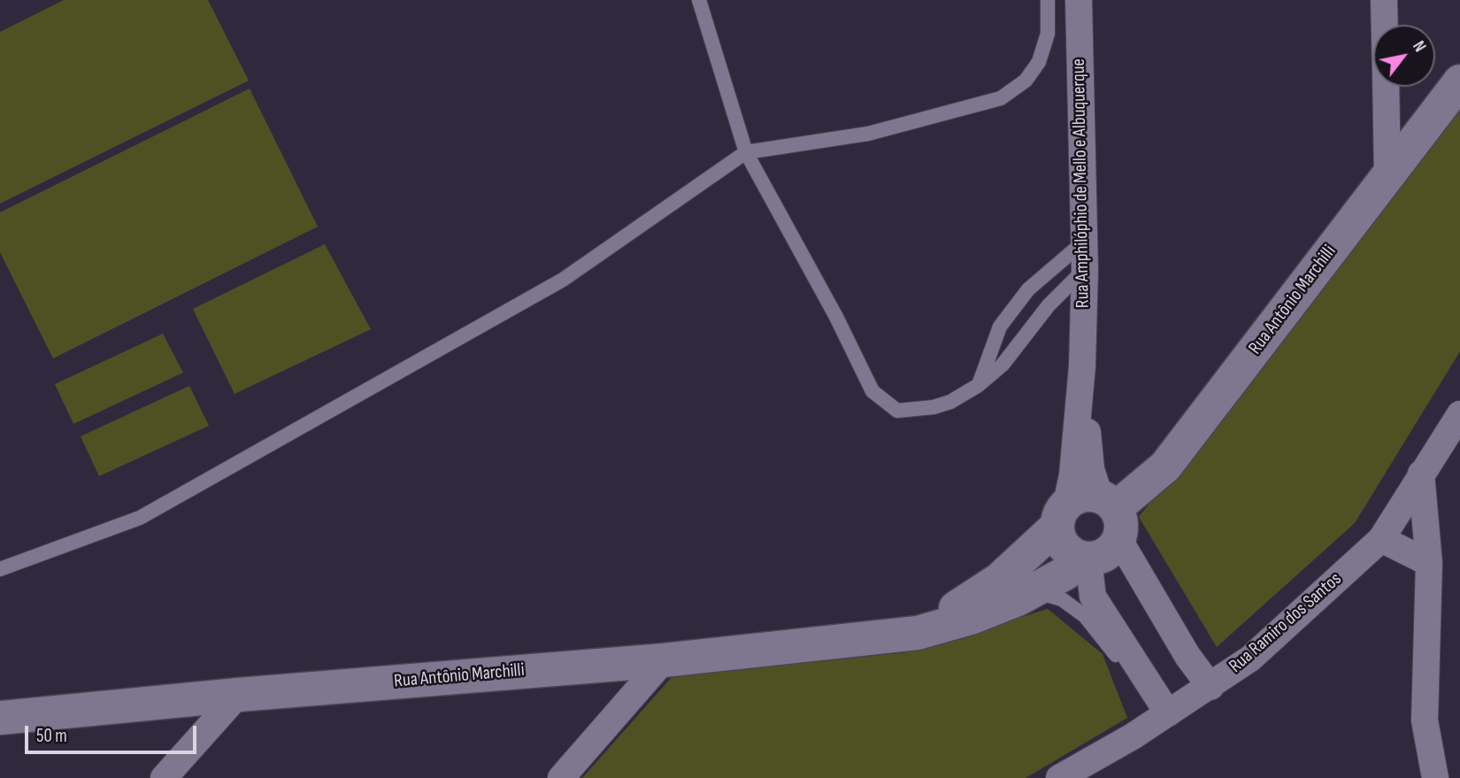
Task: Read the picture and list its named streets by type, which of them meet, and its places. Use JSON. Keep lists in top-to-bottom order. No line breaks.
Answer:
{"streets":{"street":["Rua Amphilóphio de Mello e Albuquerque","Rua Antônio Marchilli","Rua Ramiro dos Santos"]},"crossings":[["Rua Amphilóphio de Mello e Albuquerque","Rua Antônio Marchilli"]],"scale_bar":"50 m","north":"top right"}
